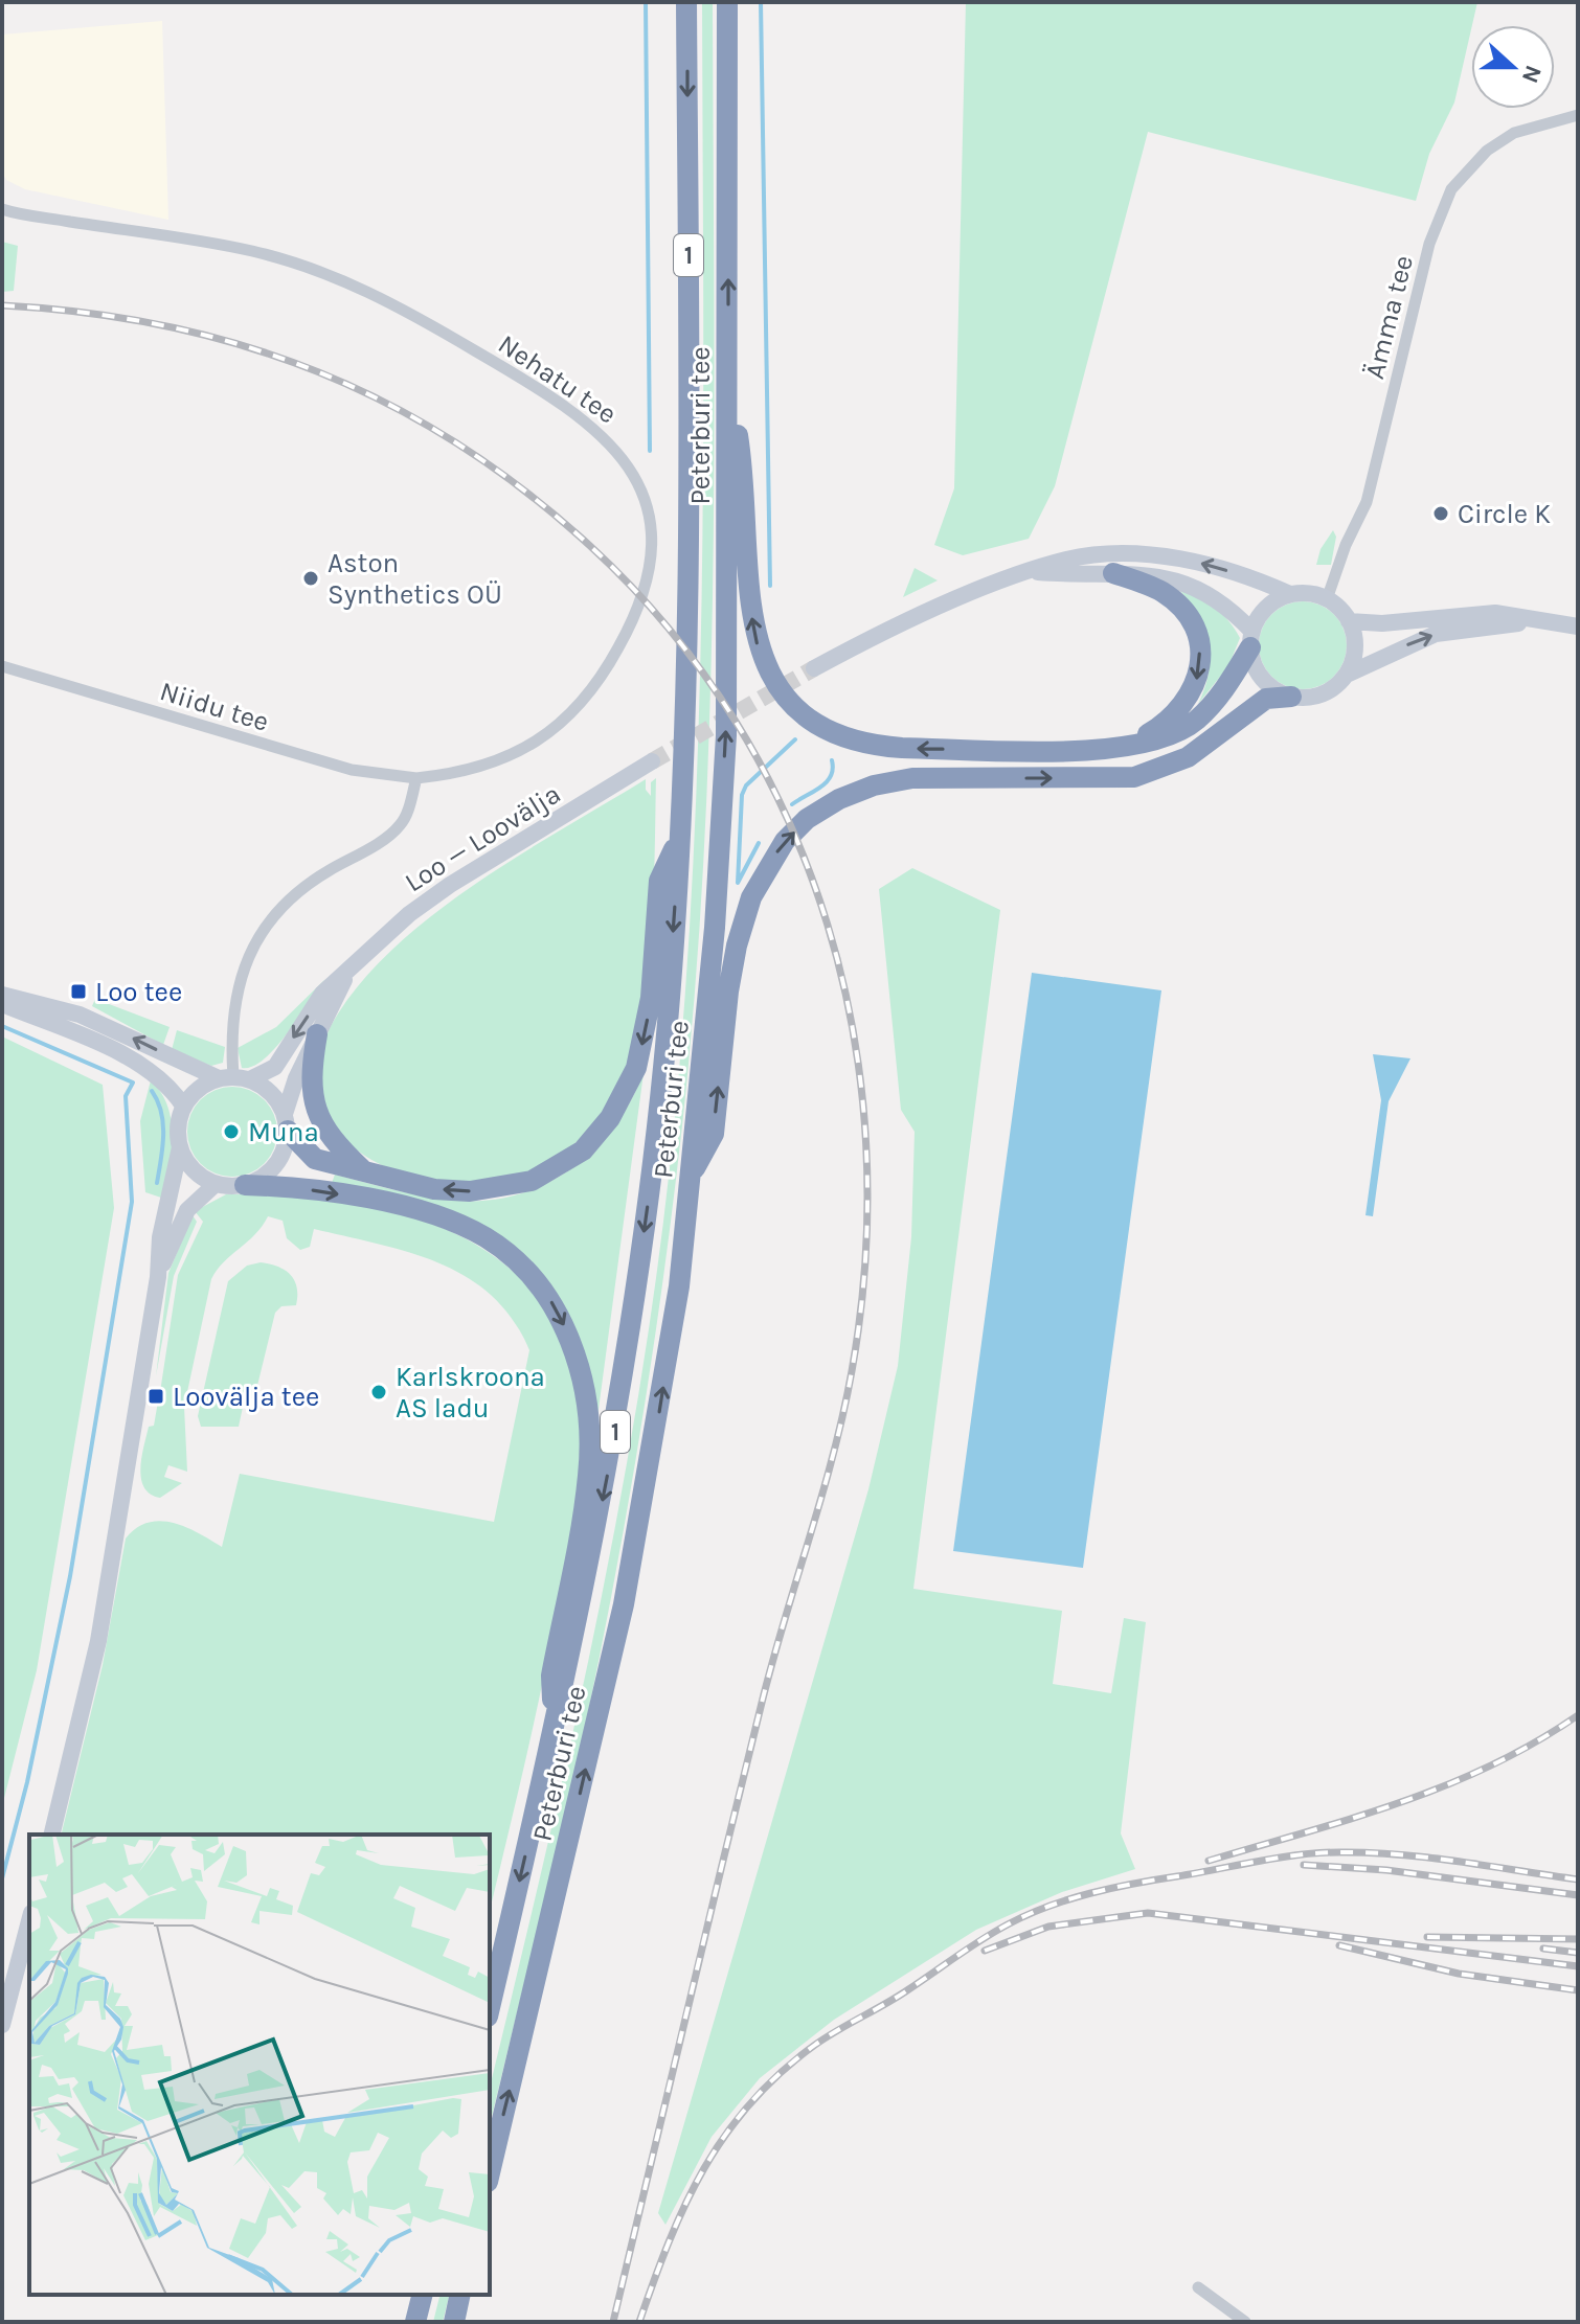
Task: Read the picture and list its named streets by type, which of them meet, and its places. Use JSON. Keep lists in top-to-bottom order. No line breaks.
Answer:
{"streets":{"highway":["1","Peterburi tee"],"street":["Ämma tee","Nehatu tee","Niidu tee","Loo — Loovälja"]},"crossings":[["Nehatu tee","Niidu tee"]],"places":{"other":["Circle K","Aston Synthetics OÜ","Muna","Karlskroona AS ladu"],"transit":["Loo tee","Loovälja tee"]},"north":"right"}
